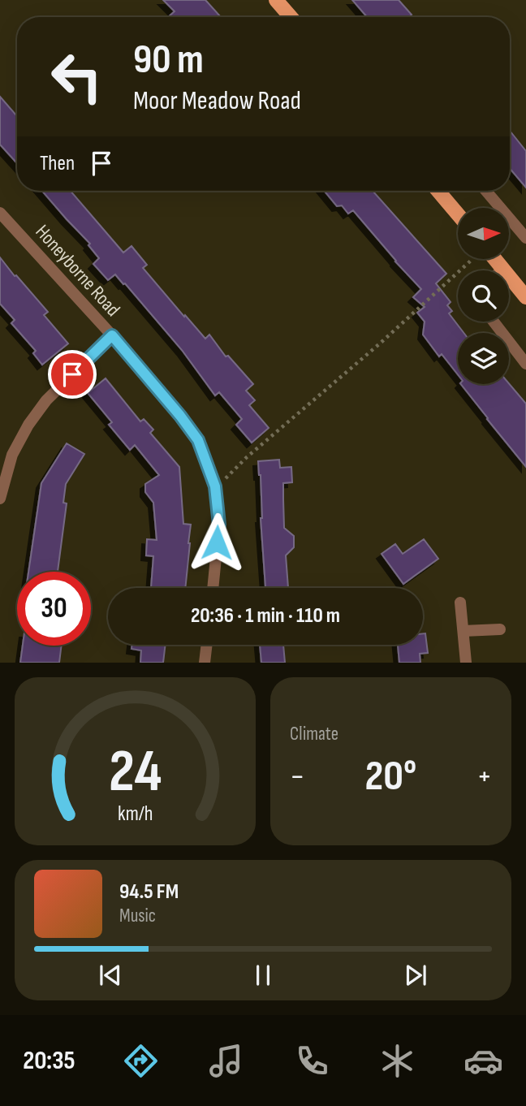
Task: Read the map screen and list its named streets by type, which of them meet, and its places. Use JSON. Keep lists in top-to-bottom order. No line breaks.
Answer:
{"streets":{"street":["Honeyborne Road"]},"north":"right","page":{"turn":["90 m","Moor Meadow Road"],"then":"Then","limit":"30","trip":"20:36 · 1 min · 110 m","tile":"Climate","heat":["−","20°","+"],"song":["94.5 FM","Music"],"tabs":"20:35","gauge":["24","km/h"]}}
